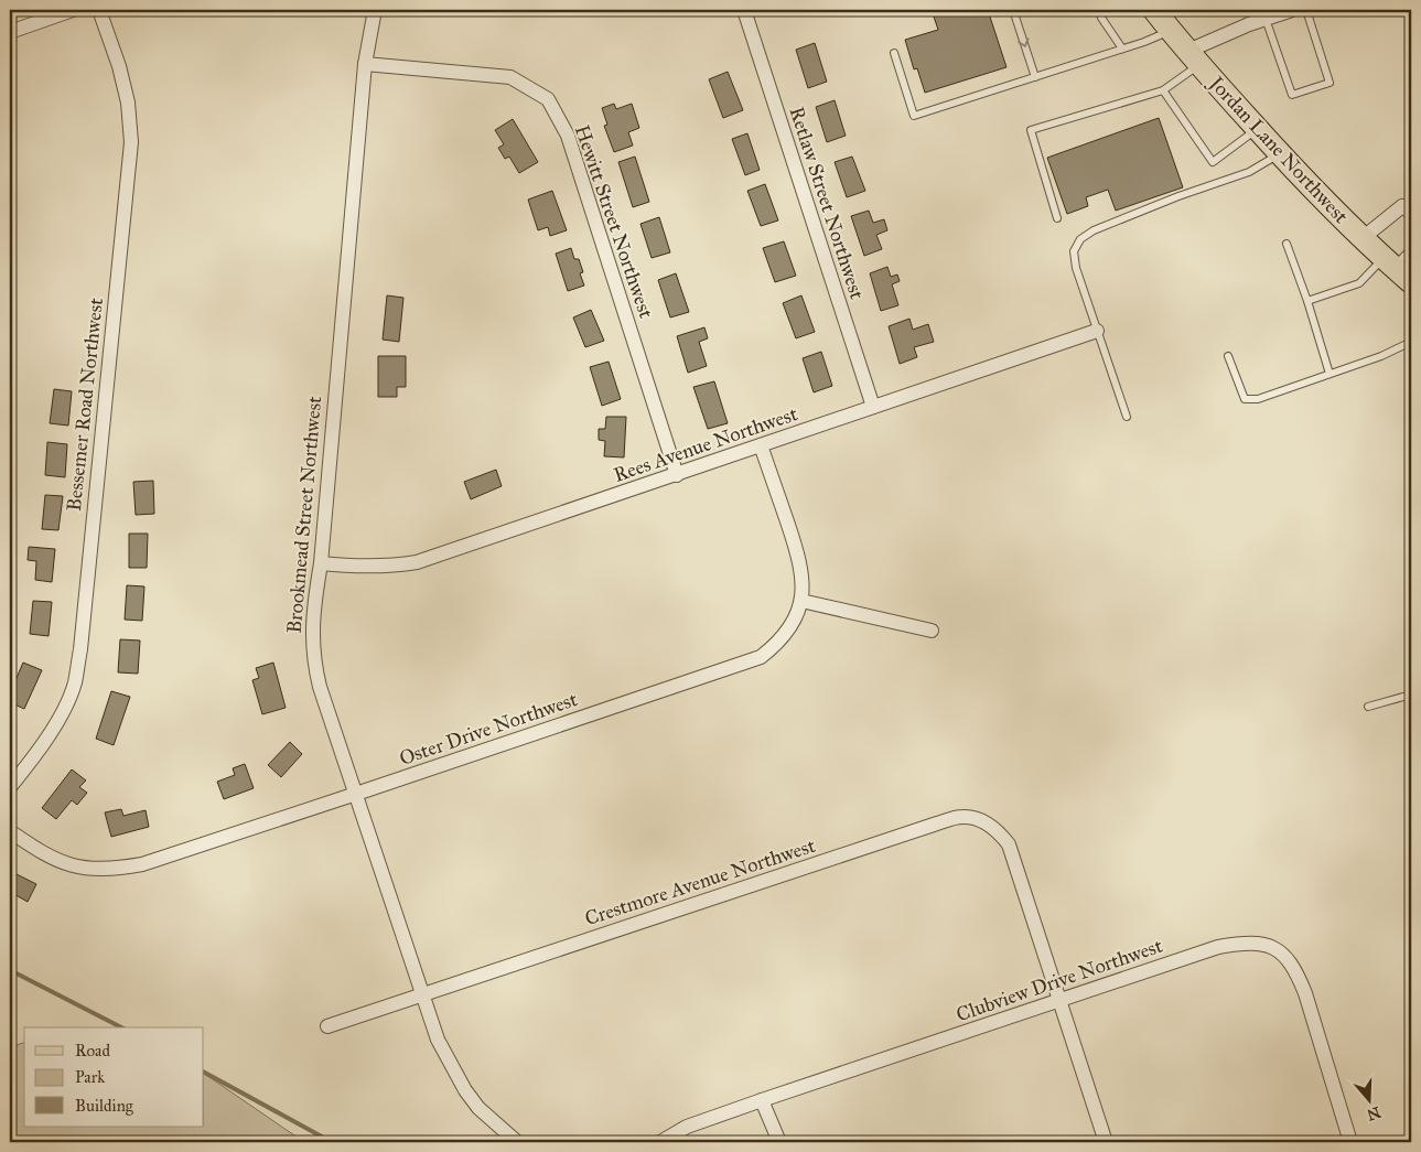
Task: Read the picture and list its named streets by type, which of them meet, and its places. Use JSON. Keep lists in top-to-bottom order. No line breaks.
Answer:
{"streets":{"main road":["Jordan Lane Northwest"],"street":["Retlaw Street Northwest","Hewitt Street Northwest","Bessemer Road Northwest","Rees Avenue Northwest","Brookmead Street Northwest","Oster Drive Northwest","Crestmore Avenue Northwest","Clubview Drive Northwest"]},"crossings":[["Retlaw Street Northwest","Rees Avenue Northwest"],["Hewitt Street Northwest","Rees Avenue Northwest"],["Hewitt Street Northwest","Brookmead Street Northwest"],["Rees Avenue Northwest","Brookmead Street Northwest"],["Rees Avenue Northwest","Oster Drive Northwest"],["Brookmead Street Northwest","Oster Drive Northwest"],["Brookmead Street Northwest","Crestmore Avenue Northwest"],["Crestmore Avenue Northwest","Clubview Drive Northwest"]],"legend":["Road","Park","Building"],"north":"bottom"}
